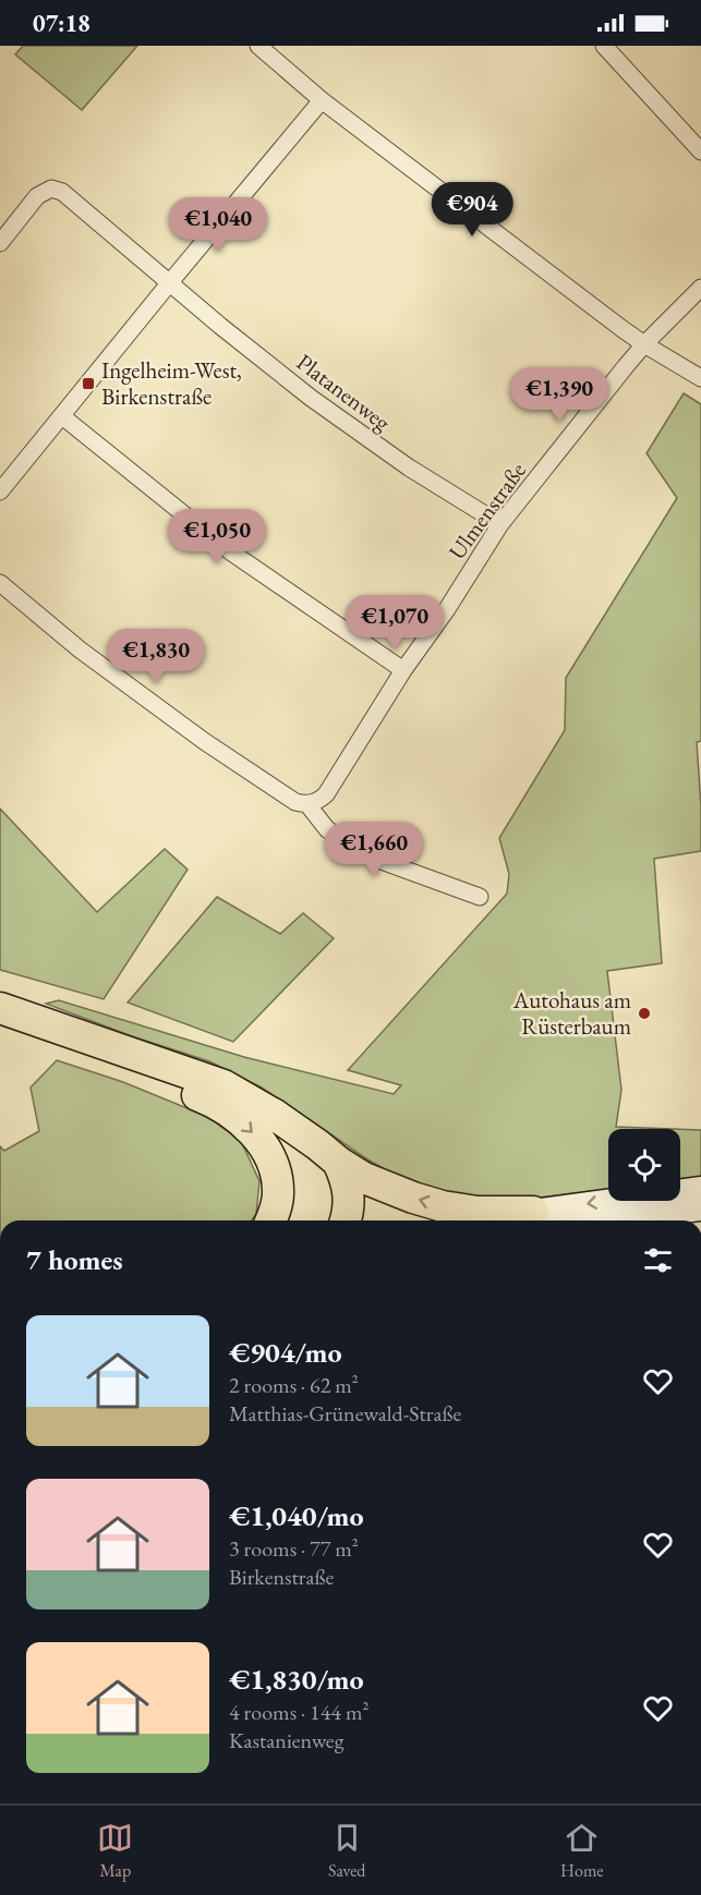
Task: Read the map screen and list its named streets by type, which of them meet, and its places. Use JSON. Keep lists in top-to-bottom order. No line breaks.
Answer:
{"streets":{"street":["Platanenweg","Ulmenstraße"]},"crossings":[["Platanenweg","Ulmenstraße"]],"places":{"transit":["Ingelheim-West, Birkenstraße"],"other":["Autohaus am Rüsterbaum"]},"page":{"status":"07:18","price":["€904","€1,040","€1,390","€1,050","€1,070","€1,830","€1,660"],"heading":"7 homes","list":[{"name":"€904/mo","note":"2 rooms · 62 m² · Matthias-Grünewald-Straße"},{"name":"€1,040/mo","note":"3 rooms · 77 m² · Birkenstraße"},{"name":"€1,830/mo","note":"4 rooms · 144 m² · Kastanienweg"}],"tabs":["Map","Saved","Home"]}}
